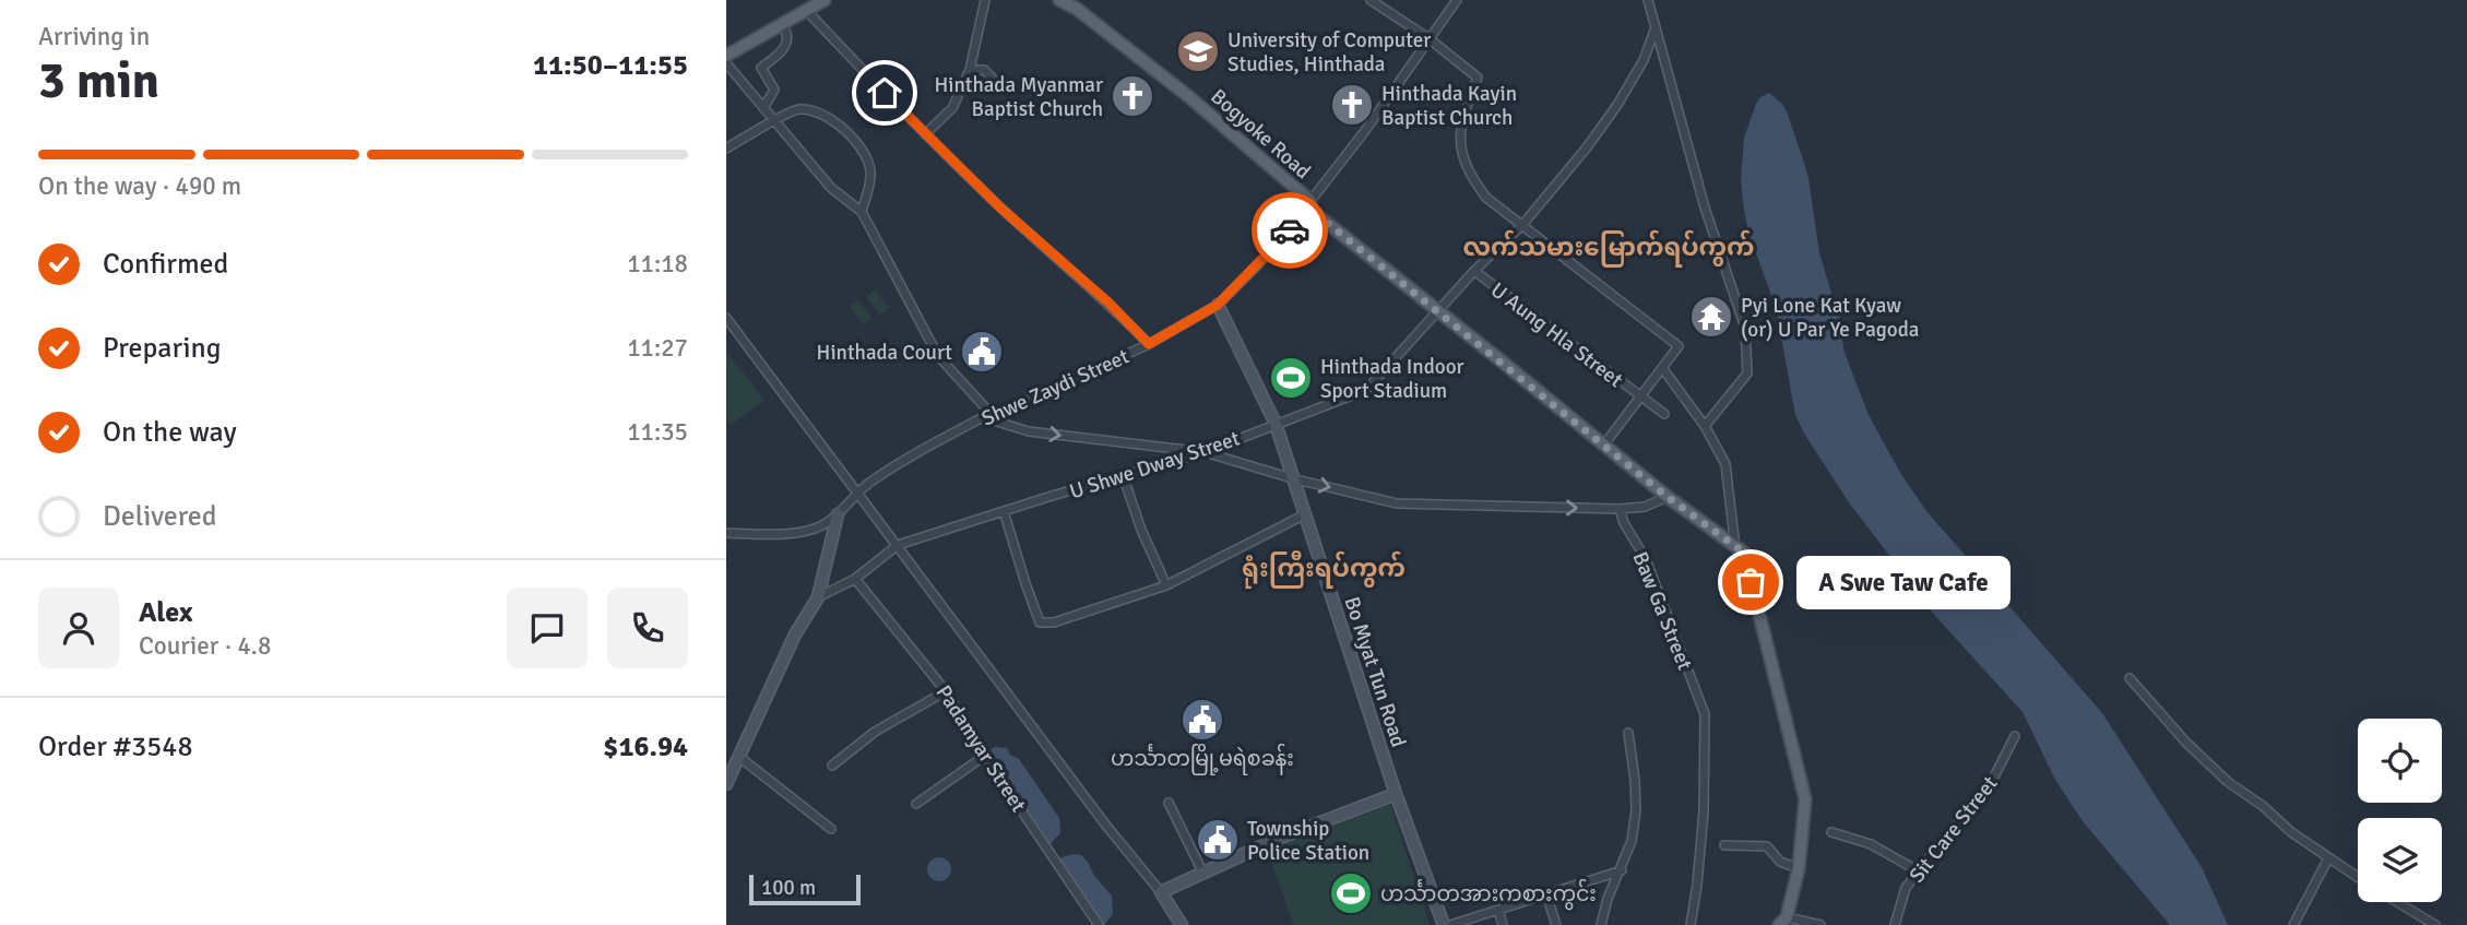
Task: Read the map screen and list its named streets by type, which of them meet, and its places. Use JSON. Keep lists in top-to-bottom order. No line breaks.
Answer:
{"streets":{"main road":["Bogyoke Road"],"street":["U Aung Hla Street","Shwe Zaydi Street","U Shwe Dway Street","Baw Ga Street","Bo Myat Tun Road","Padamyar Street","Sit Care Street"]},"crossings":[["Bogyoke Road","Shwe Zaydi Street"],["Bogyoke Road","U Shwe Dway Street"],["U Aung Hla Street","U Shwe Dway Street"],["Shwe Zaydi Street","Bo Myat Tun Road"],["U Shwe Dway Street","Bo Myat Tun Road"],["U Shwe Dway Street","Padamyar Street"]],"districts":["လက်သမားမြောက်ရပ်ကွက်","ရုံးကြီးရပ်ကွက်"],"places":{"school or university":["University of Computer Studies, Hinthada"],"church":["Hinthada Myanmar Baptist Church","Hinthada Kayin Baptist Church"],"temple":["Pyi Lone Kat Kyaw (or) U Par Ye Pagoda"],"public building":["Hinthada Court","ဟင်္သာတမြို့မရဲစခန်း","Township Police Station"],"sports":["Hinthada Indoor Sport Stadium","ဟင်္သာတအားကစားကွင်း"],"other":["A Swe Taw Cafe"]},"scale_bar":"100 m","page":{"heading":["3 min","Arriving in","11:50–11:55"],"panel":["Alex","Courier · 4.8","Order #3548","$16.94"],"bar":"On the way · 490 m","list":[["Confirmed","11:18"],["Preparing","11:27"],["On the way","11:35"],"Delivered"],"bubble":"A Swe Taw Cafe","scale":"100 m"}}
